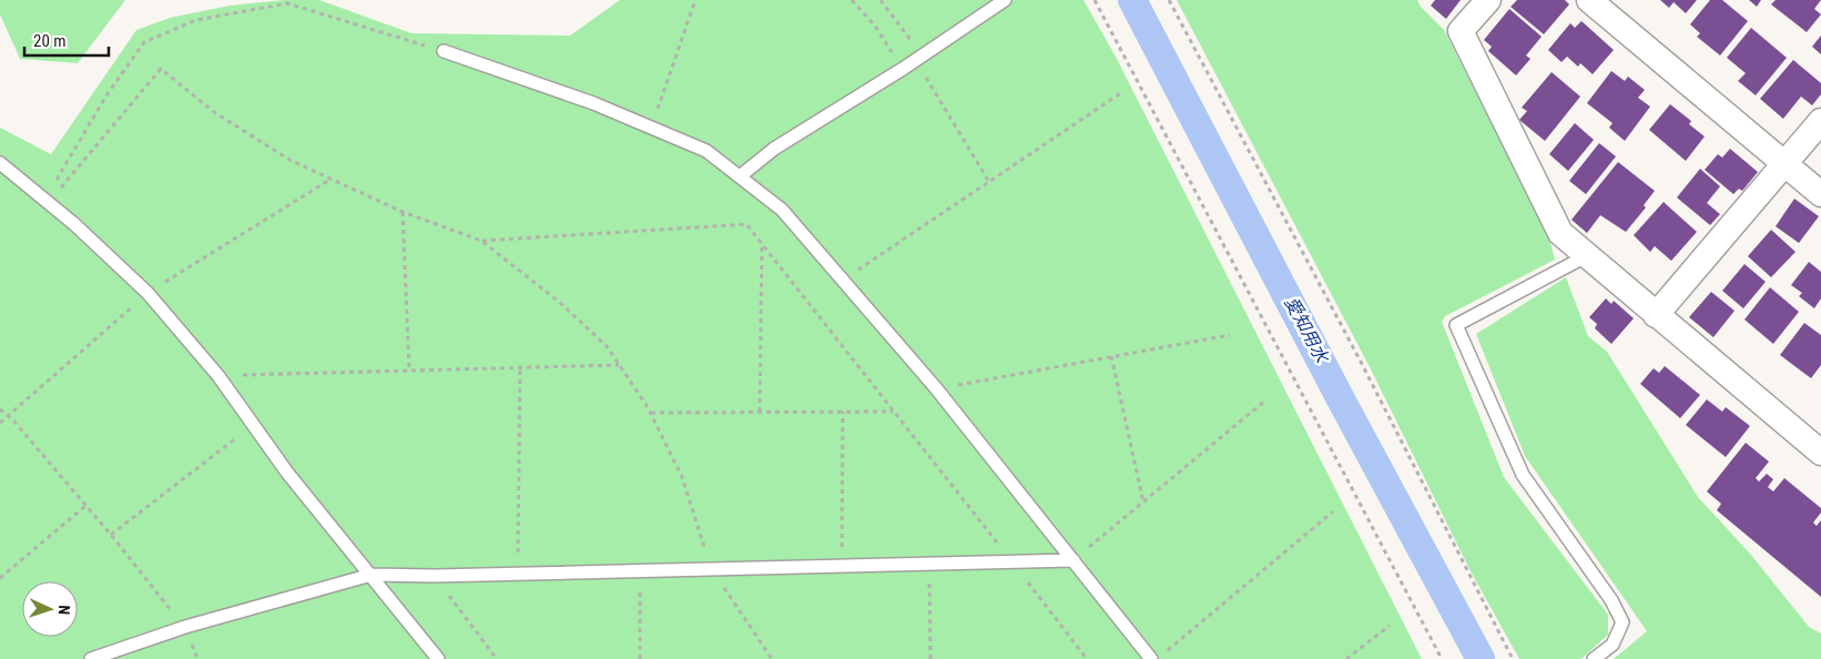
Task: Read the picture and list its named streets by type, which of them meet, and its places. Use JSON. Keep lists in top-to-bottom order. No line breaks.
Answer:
{"water":["愛知用水"],"scale_bar":"20 m","north":"right"}
